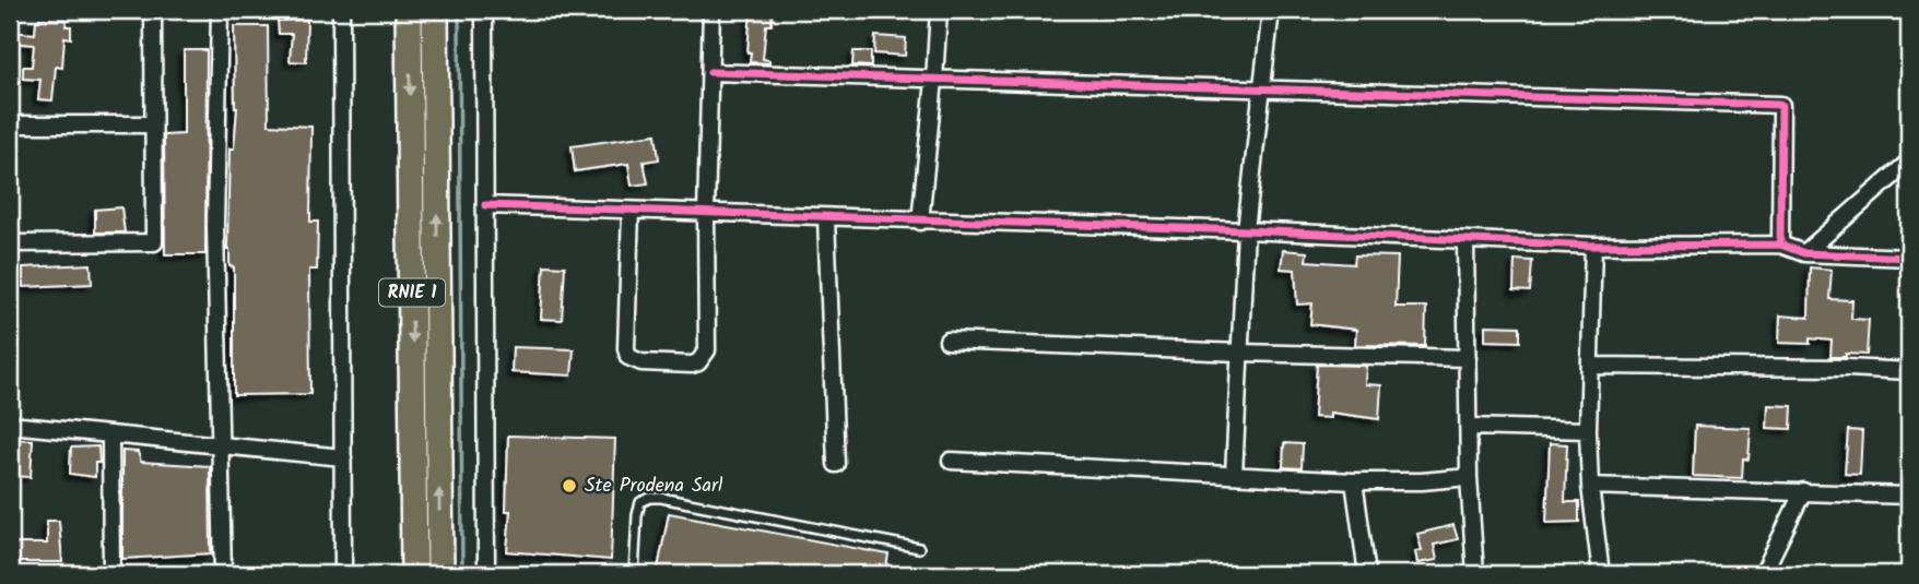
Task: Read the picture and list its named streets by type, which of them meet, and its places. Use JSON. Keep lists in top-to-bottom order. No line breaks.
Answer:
{"streets":{"highway":["RNIE 1"]},"places":["Ste Prodena Sarl"]}
